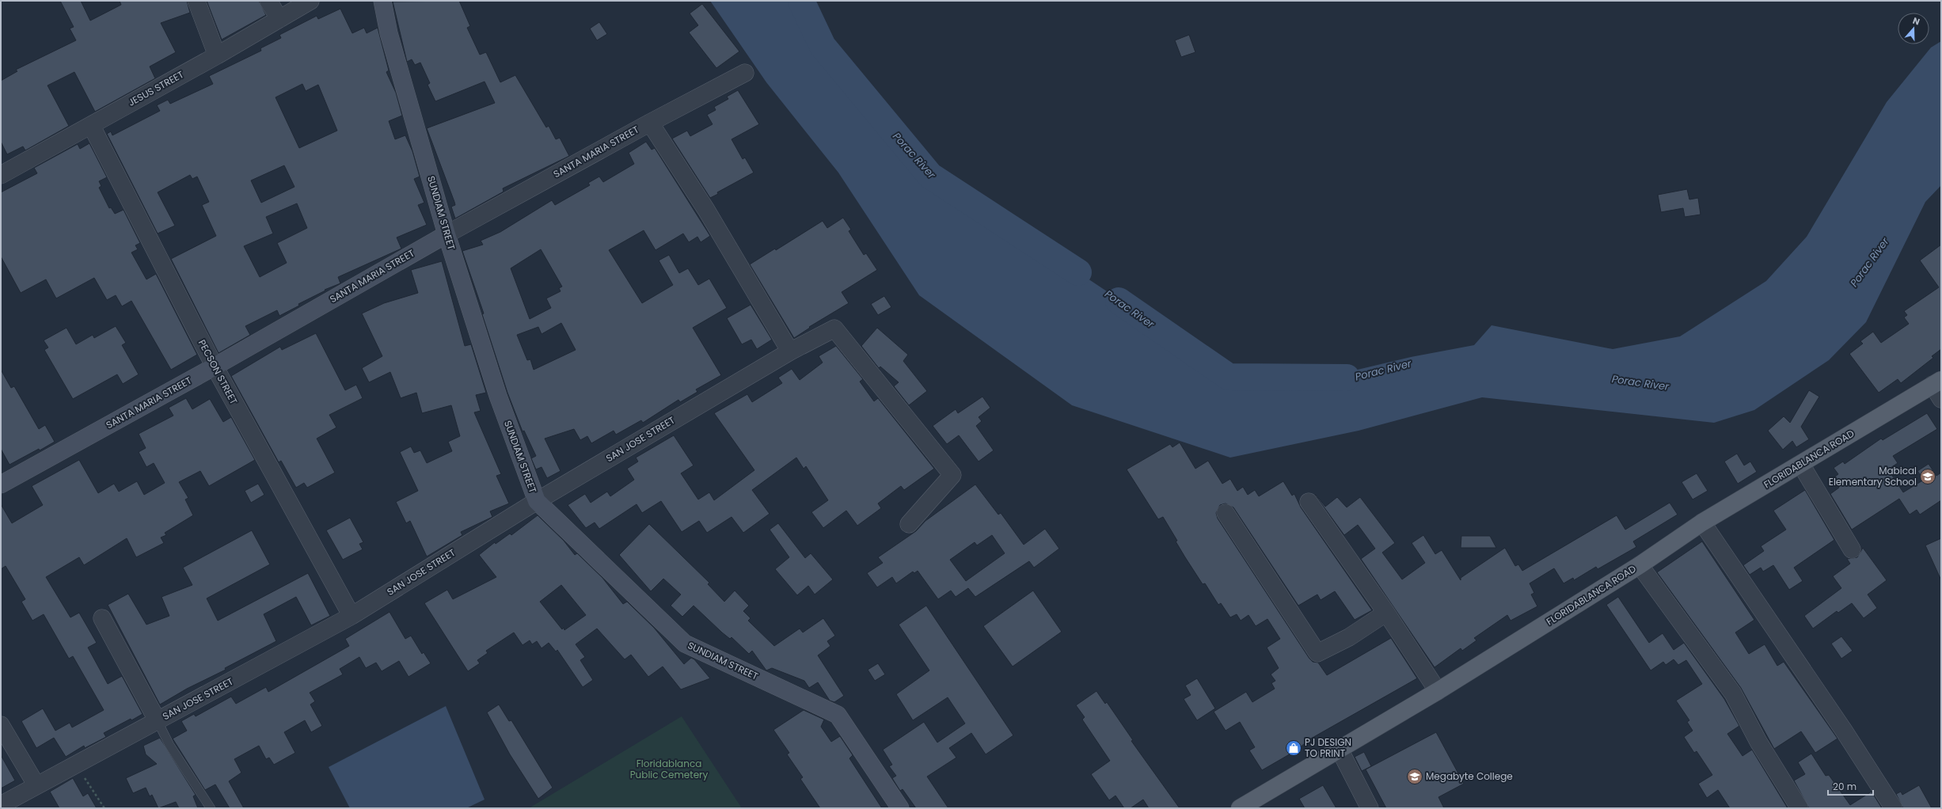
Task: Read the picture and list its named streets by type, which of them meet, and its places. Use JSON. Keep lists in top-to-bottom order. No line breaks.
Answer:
{"streets":{"main road":["FLORIDABLANCA ROAD"],"street":["JESUS STREET","SANTA MARIA STREET","SUNDIAM STREET","PECSON STREET","SAN JOSE STREET"]},"crossings":[["JESUS STREET","PECSON STREET"],["SANTA MARIA STREET","SUNDIAM STREET"],["SANTA MARIA STREET","PECSON STREET"],["SUNDIAM STREET","SAN JOSE STREET"],["PECSON STREET","SAN JOSE STREET"]],"water":["Porac River"],"parks":["Floridablanca Public Cemetery"],"places":{"school or university":["Mabical Elementary School","Megabyte College"],"shop":["PJ DESIGN TO PRINT"]},"scale_bar":"20 m","north":"top"}
